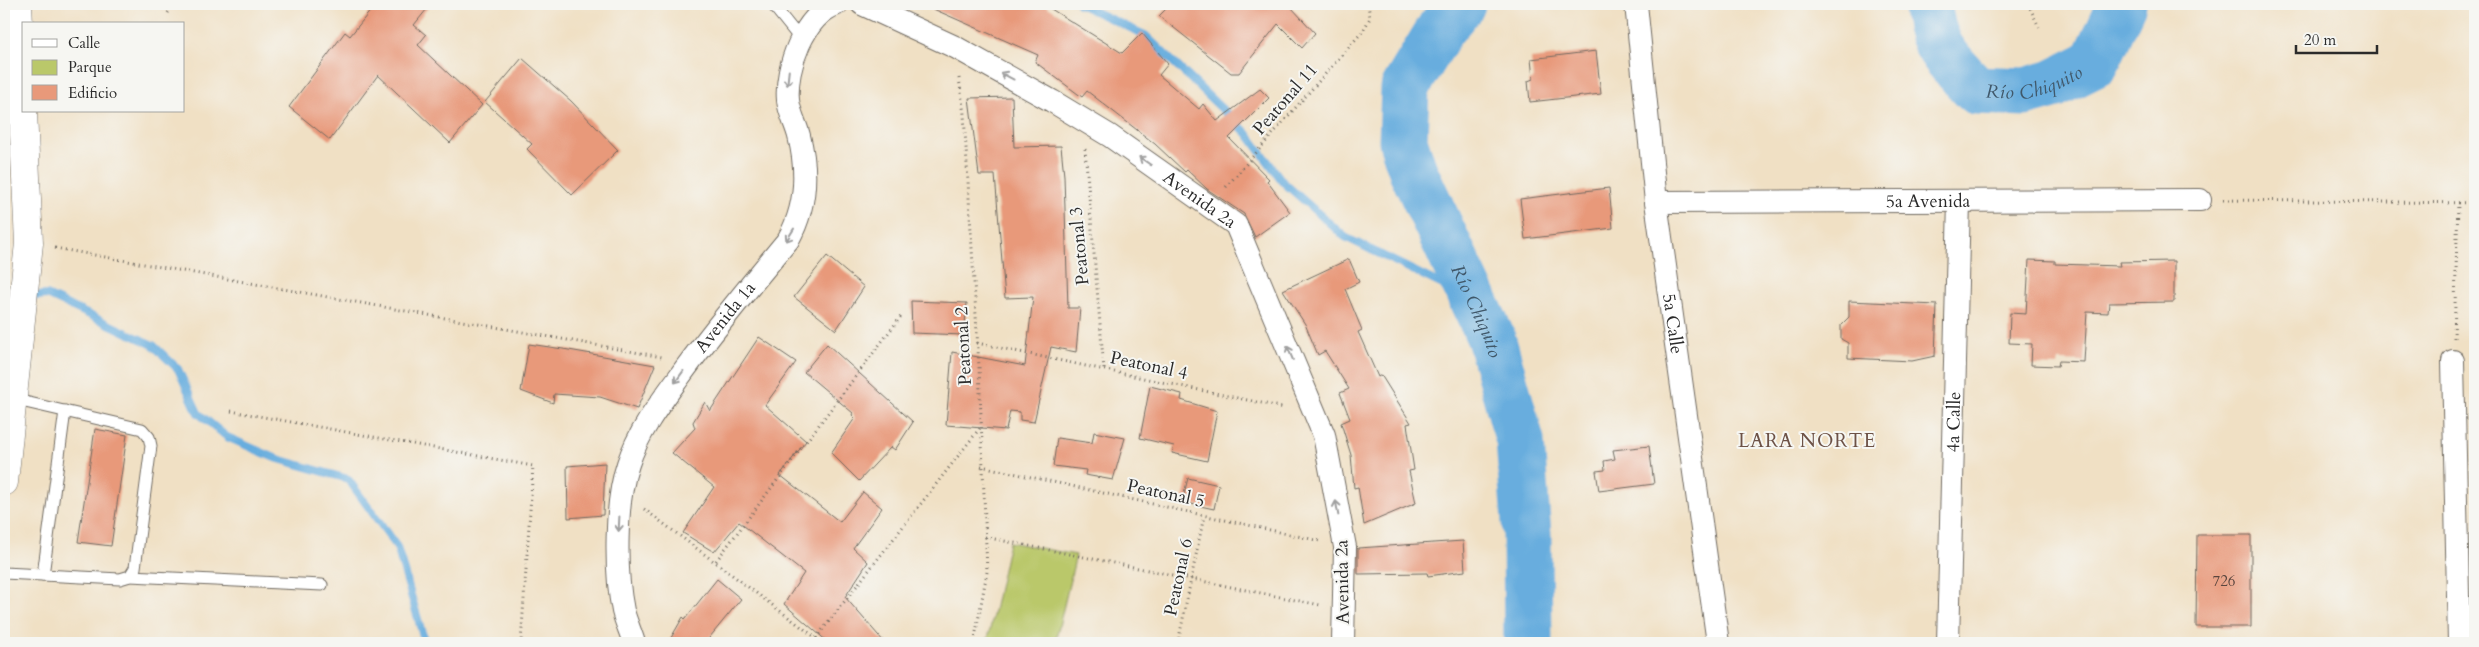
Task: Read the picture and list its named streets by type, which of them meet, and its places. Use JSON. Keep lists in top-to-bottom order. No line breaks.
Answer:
{"streets":{"street":["Avenida 2a","5a Avenida","Avenida 1a","5a Calle","4a Calle"],"path":["Peatonal 11","Peatonal 3","Peatonal 2","Peatonal 4","Peatonal 5","Peatonal 6"]},"crossings":[["Peatonal 11","Avenida 2a"],["Avenida 2a","Peatonal 3"],["Avenida 2a","Peatonal 2"],["Avenida 2a","Peatonal 4"],["Avenida 2a","Peatonal 5"],["5a Avenida","5a Calle"],["5a Avenida","4a Calle"],["Peatonal 3","Peatonal 4"],["Peatonal 2","Peatonal 4"],["Peatonal 2","Peatonal 5"],["Peatonal 5","Peatonal 6"]],"one_way":["Avenida 2a","Avenida 1a"],"districts":["LARA NORTE"],"water":["Río Chiquito"],"house_numbers":["726"],"legend":["Calle","Parque","Edificio"],"scale_bar":"20 m"}
